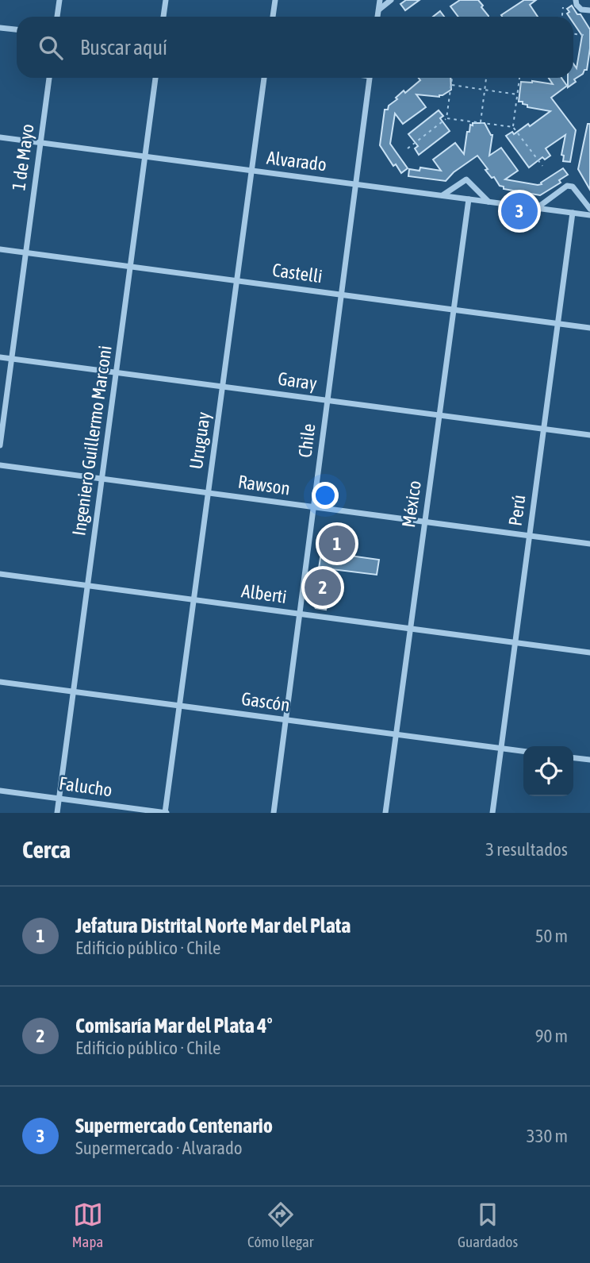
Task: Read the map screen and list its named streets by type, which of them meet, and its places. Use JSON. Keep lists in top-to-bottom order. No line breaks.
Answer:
{"streets":{"street":["1 de Mayo","Alvarado","Castelli","Garay","Ingeniero Guillermo Marconi","Uruguay","Chile","Rawson","México","Perú","Alberti","Gascón","Falucho"]},"crossings":[["1 de Mayo","Alvarado"],["1 de Mayo","Castelli"],["1 de Mayo","Garay"],["Alvarado","Ingeniero Guillermo Marconi"],["Alvarado","Uruguay"],["Alvarado","Chile"],["Alvarado","México"],["Alvarado","Perú"],["Castelli","Ingeniero Guillermo Marconi"],["Castelli","Uruguay"],["Castelli","Chile"],["Castelli","México"],["Castelli","Perú"],["Garay","Ingeniero Guillermo Marconi"],["Garay","Uruguay"],["Garay","Chile"],["Garay","México"],["Garay","Perú"],["Ingeniero Guillermo Marconi","Rawson"],["Ingeniero Guillermo Marconi","Alberti"],["Ingeniero Guillermo Marconi","Gascón"],["Ingeniero Guillermo Marconi","Falucho"],["Uruguay","Rawson"],["Uruguay","Alberti"],["Uruguay","Gascón"],["Uruguay","Falucho"],["Chile","Rawson"],["Chile","Alberti"],["Chile","Gascón"],["Rawson","México"],["Rawson","Perú"],["México","Alberti"],["México","Gascón"],["Perú","Alberti"],["Perú","Gascón"]],"page":{"search":"Buscar aquí","pins":["3","1","2"],"heading":["Cerca","3 resultados"],"list":[{"mark":"1","name":"Jefatura Distrital Norte Mar del Plata","note":"Edificio público · Chile","value":"50 m"},{"mark":"2","name":"Comisaría Mar del Plata 4°","note":"Edificio público · Chile","value":"90 m"},{"mark":"3","name":"Supermercado Centenario","note":"Supermercado · Alvarado","value":"330 m"}],"nav":["Mapa","Cómo llegar","Guardados"]}}
